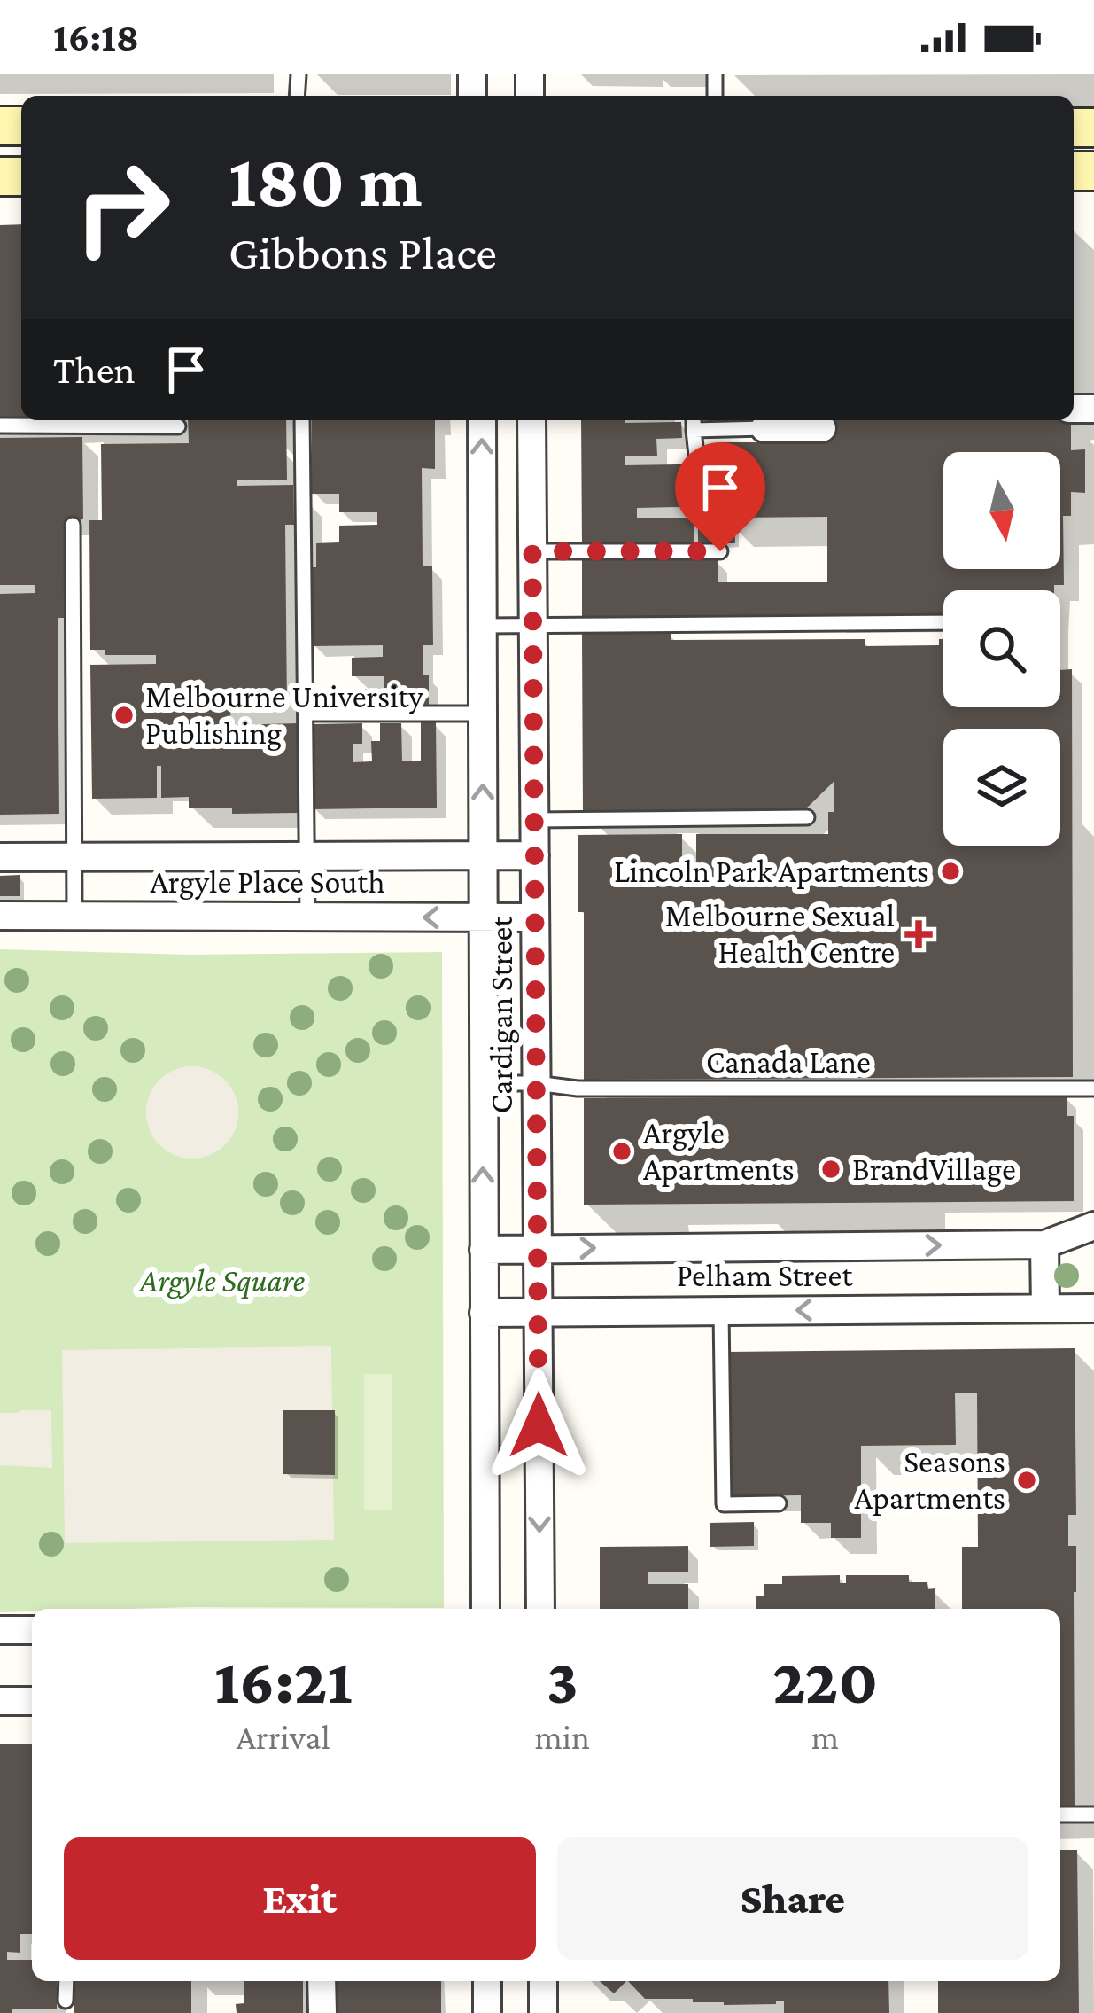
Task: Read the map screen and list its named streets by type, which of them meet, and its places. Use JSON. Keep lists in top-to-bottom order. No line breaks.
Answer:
{"streets":{"street":["Argyle Place South","Cardigan Street","Pelham Street"],"lane":["Canada Lane"]},"crossings":[["Argyle Place South","Cardigan Street"],["Cardigan Street","Canada Lane"],["Cardigan Street","Pelham Street"]],"parks":["Argyle Square"],"places":{"other":["Melbourne University Publishing","Lincoln Park Apartments","Argyle Apartments","BrandVillage","Seasons Apartments"],"health":["Melbourne Sexual Health Centre"]},"north":"bottom","page":{"status":"16:18","turn":["180 m","Gibbons Place"],"then":"Then","eta":["16:21","Arrival","3","min","220","m"],"buttons":["Exit","Share"]}}
